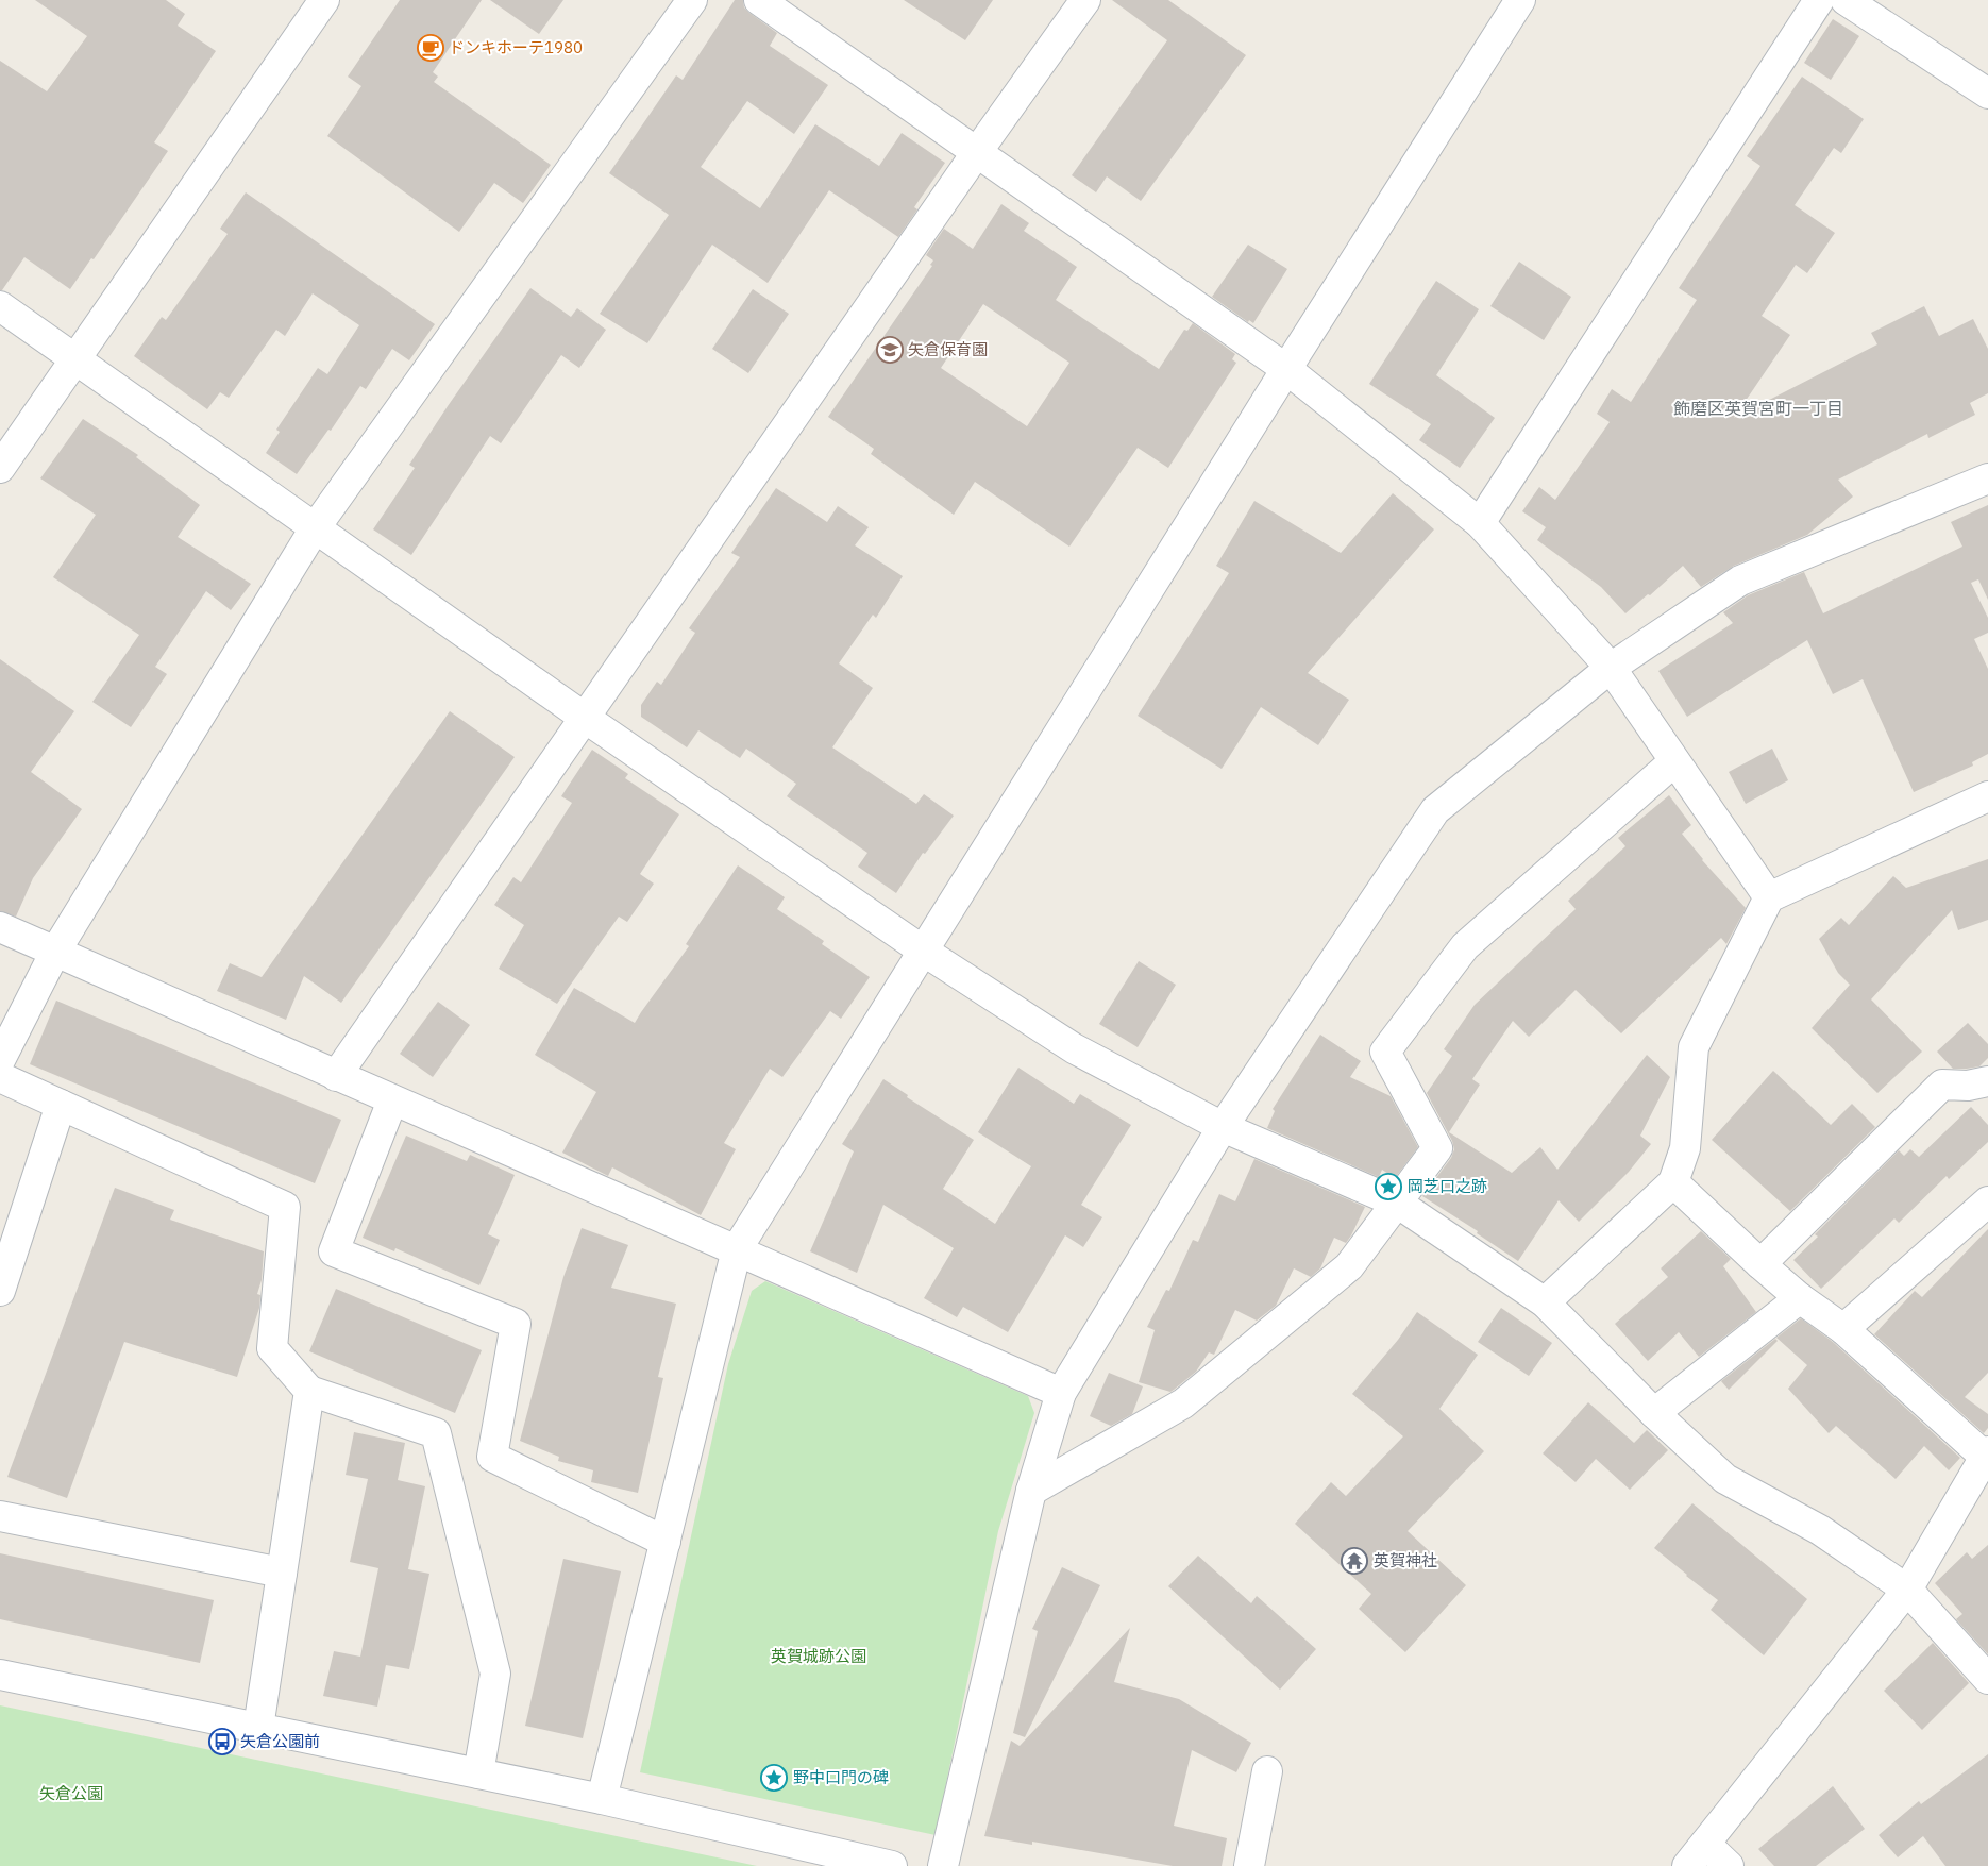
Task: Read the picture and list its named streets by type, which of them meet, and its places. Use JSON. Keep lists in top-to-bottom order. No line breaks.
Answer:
{"districts":["飾磨区英賀宮町一丁目"],"parks":["英賀城跡公園","矢倉公園"],"places":{"cafe":["ドンキホーテ1980"],"school or university":["矢倉保育園"],"place":["岡芝口之跡","野中口門の碑"],"temple":["英賀神社"],"bus stop":["矢倉公園前"]}}
